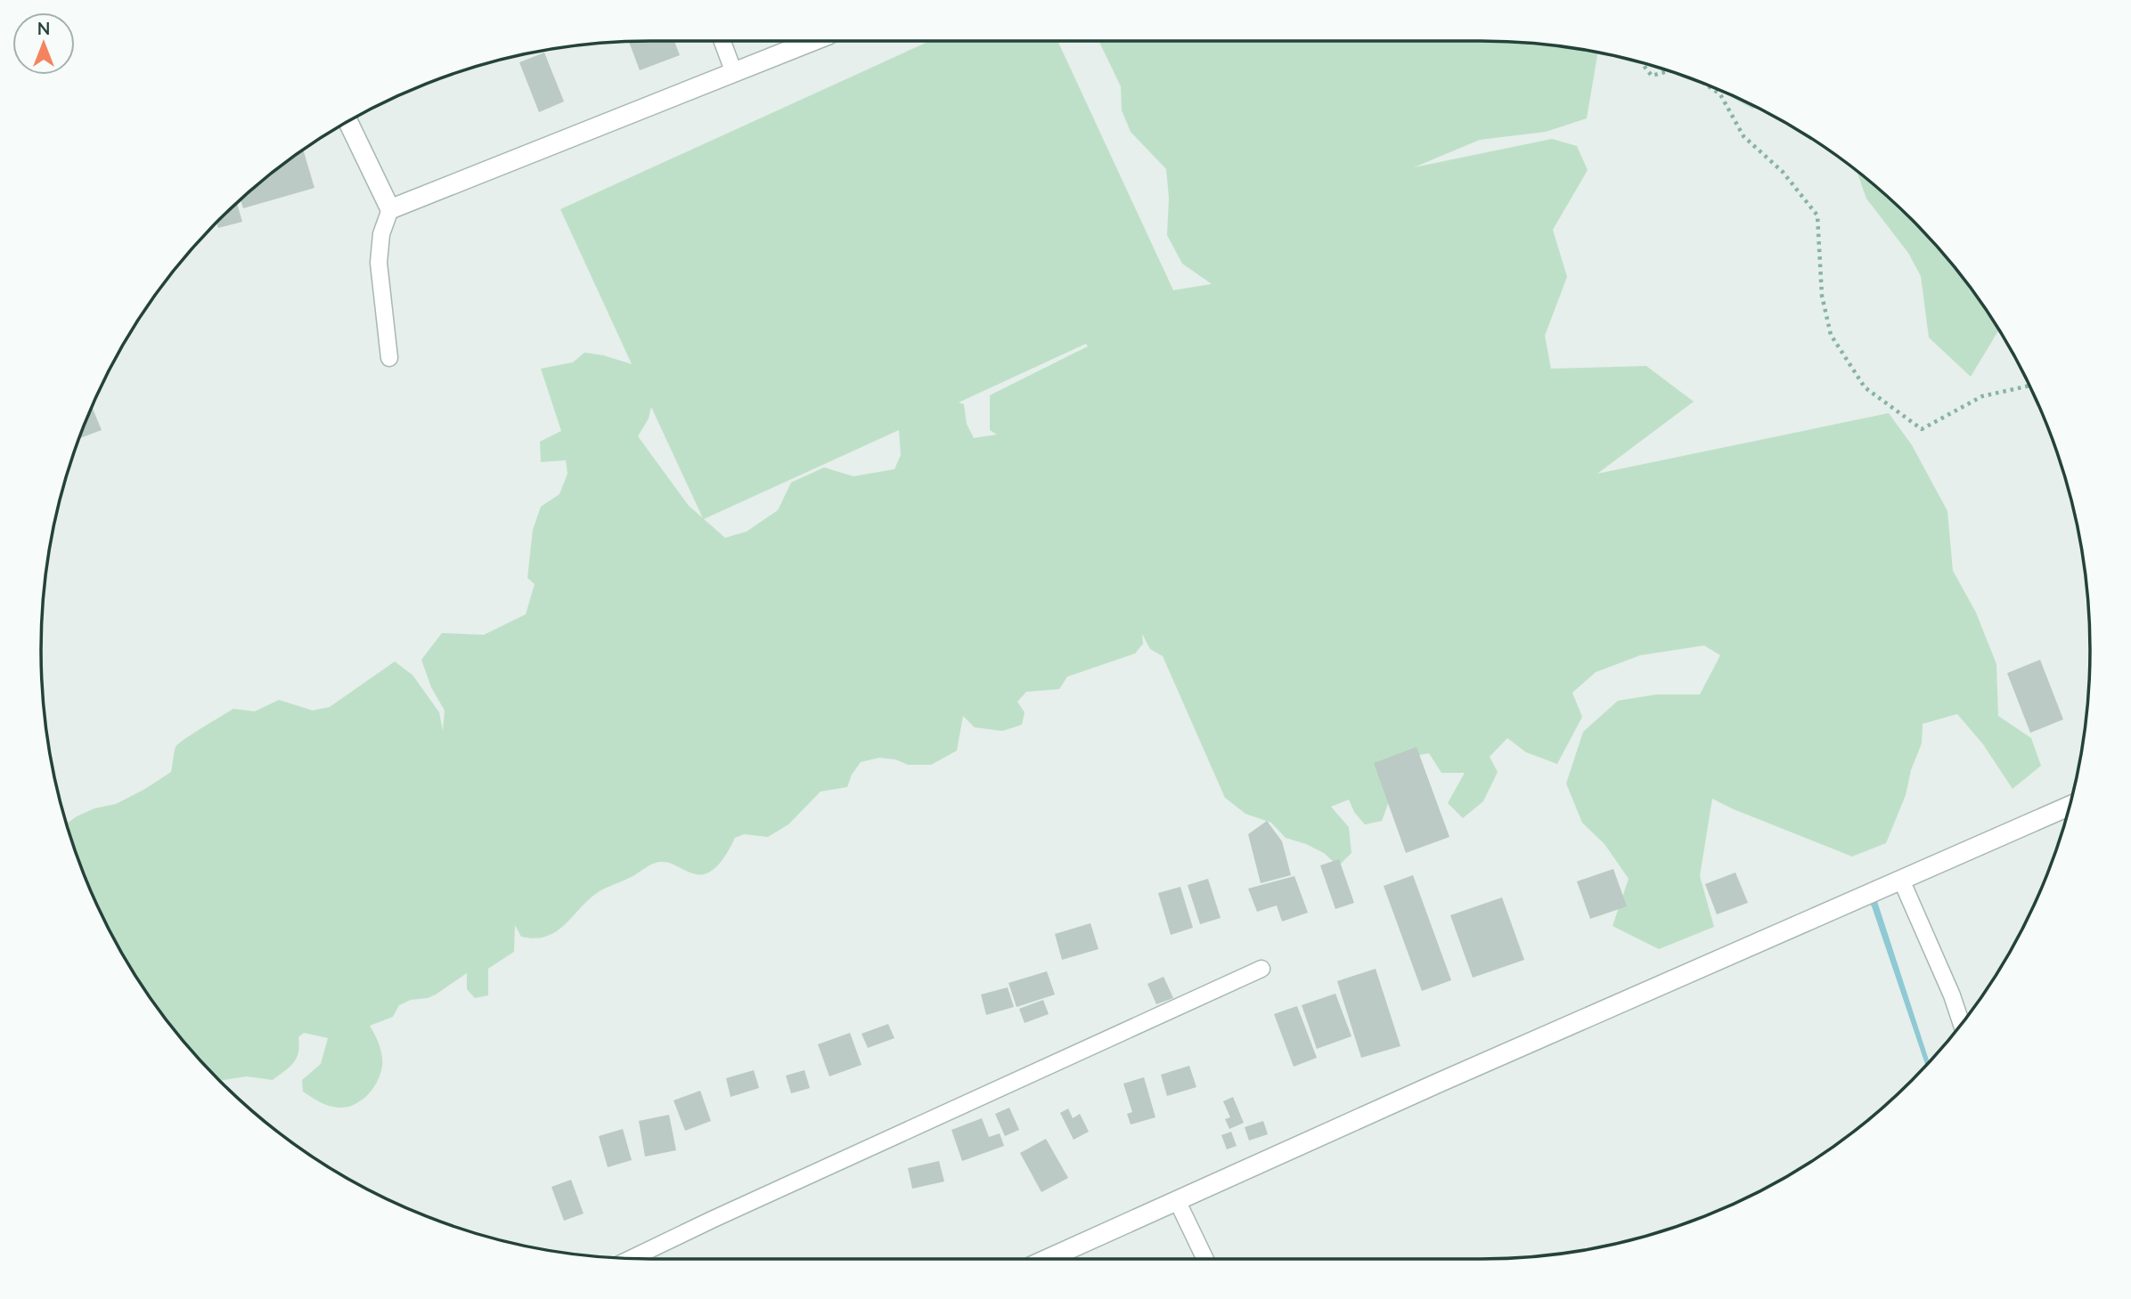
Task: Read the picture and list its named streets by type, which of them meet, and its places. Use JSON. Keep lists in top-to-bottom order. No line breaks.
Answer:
{"north":"top"}
